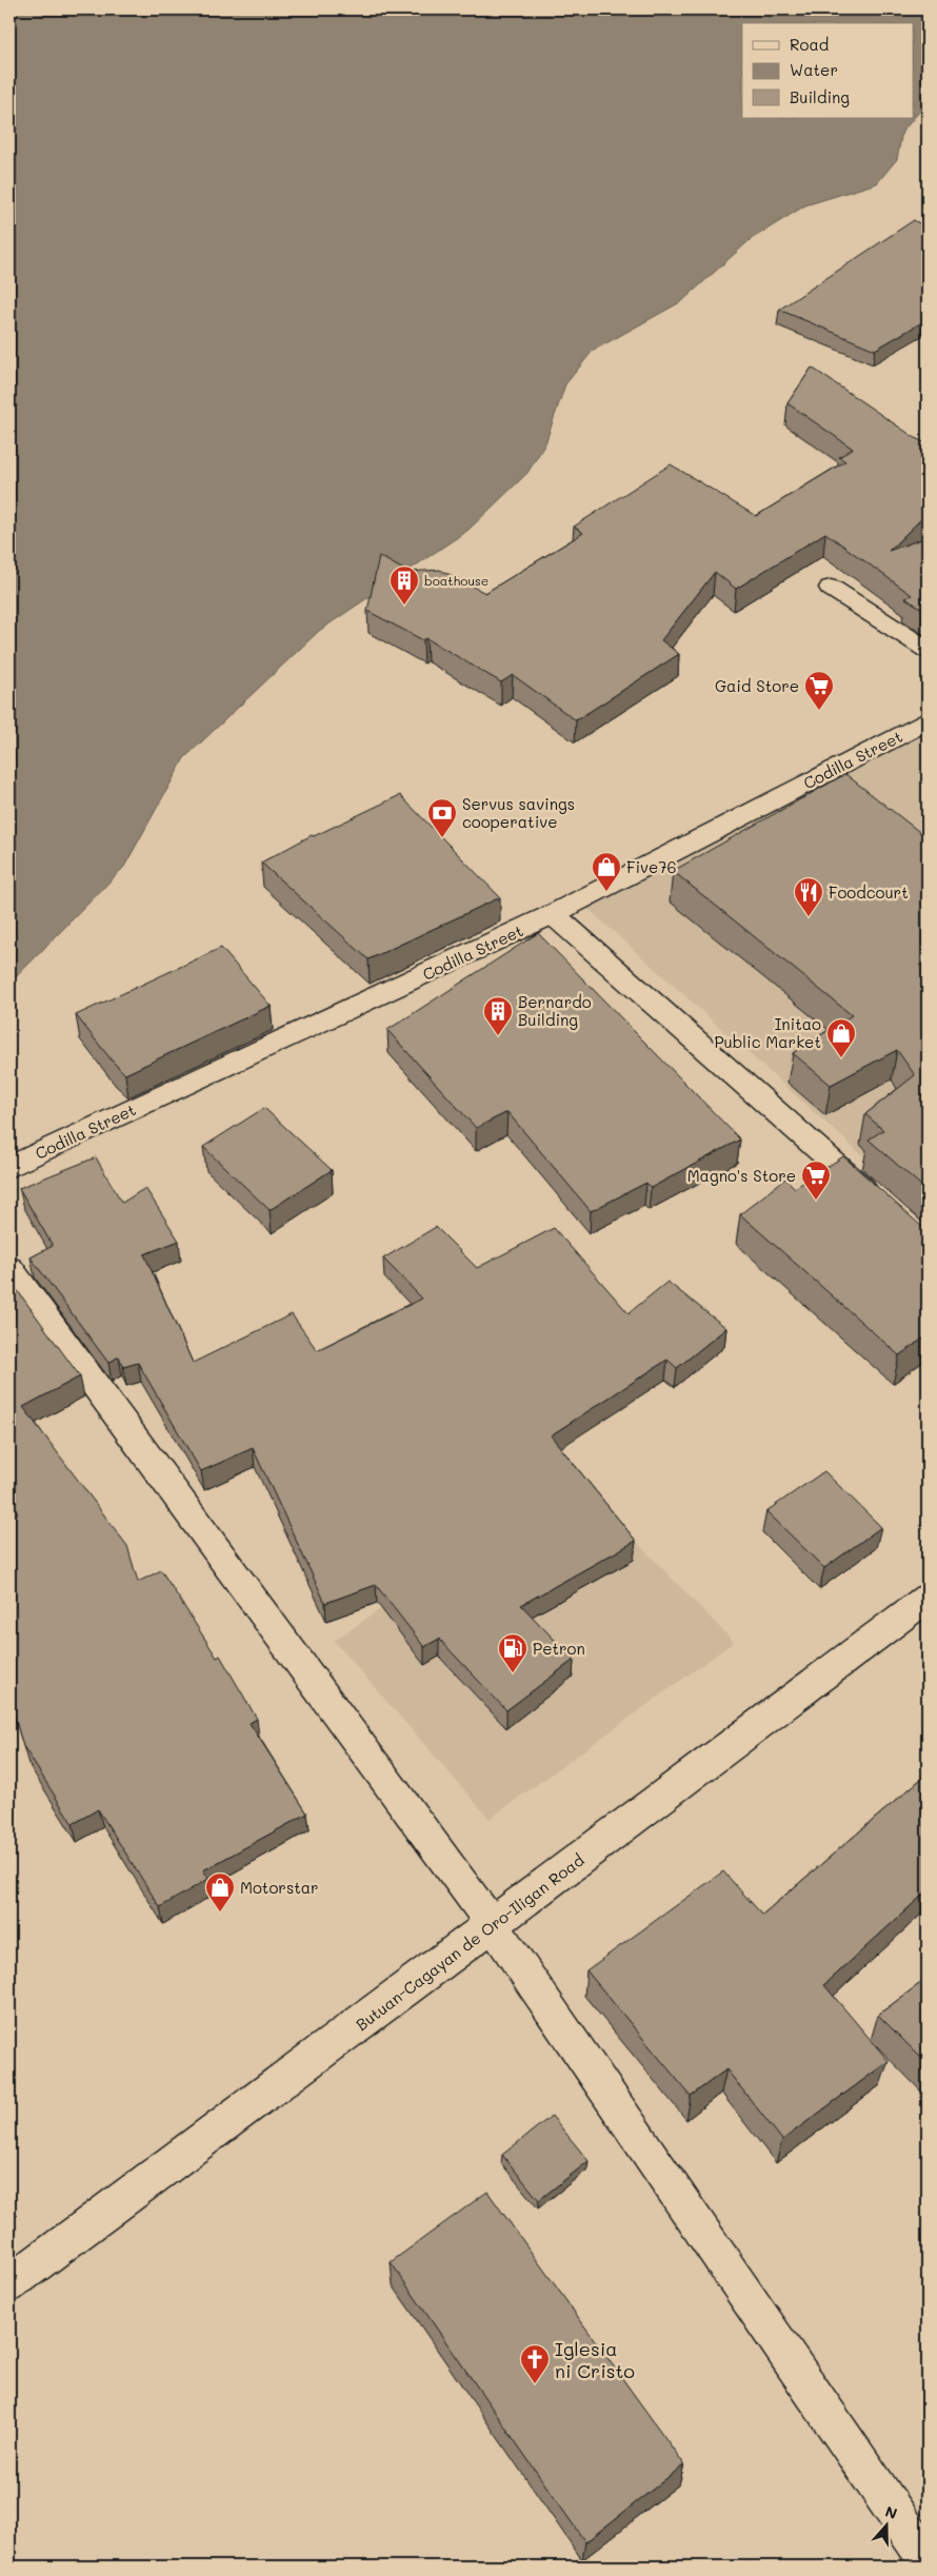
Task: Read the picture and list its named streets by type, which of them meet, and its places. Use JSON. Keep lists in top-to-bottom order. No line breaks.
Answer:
{"streets":{"main road":["Codilla Street","Butuan-Cagayan de Oro-Iligan Road"]},"places":{"building":["boathouse","Bernardo Building"],"supermarket":["Gaid Store","Magno's Store"],"bank":["Servus savings cooperative"],"shop":["Five76","Initao Public Market","Motorstar"],"restaurant":["Foodcourt"],"fuel station":["Petron"],"church":["Iglesia ni Cristo"]},"legend":["Road","Water","Building"],"north":"top"}
